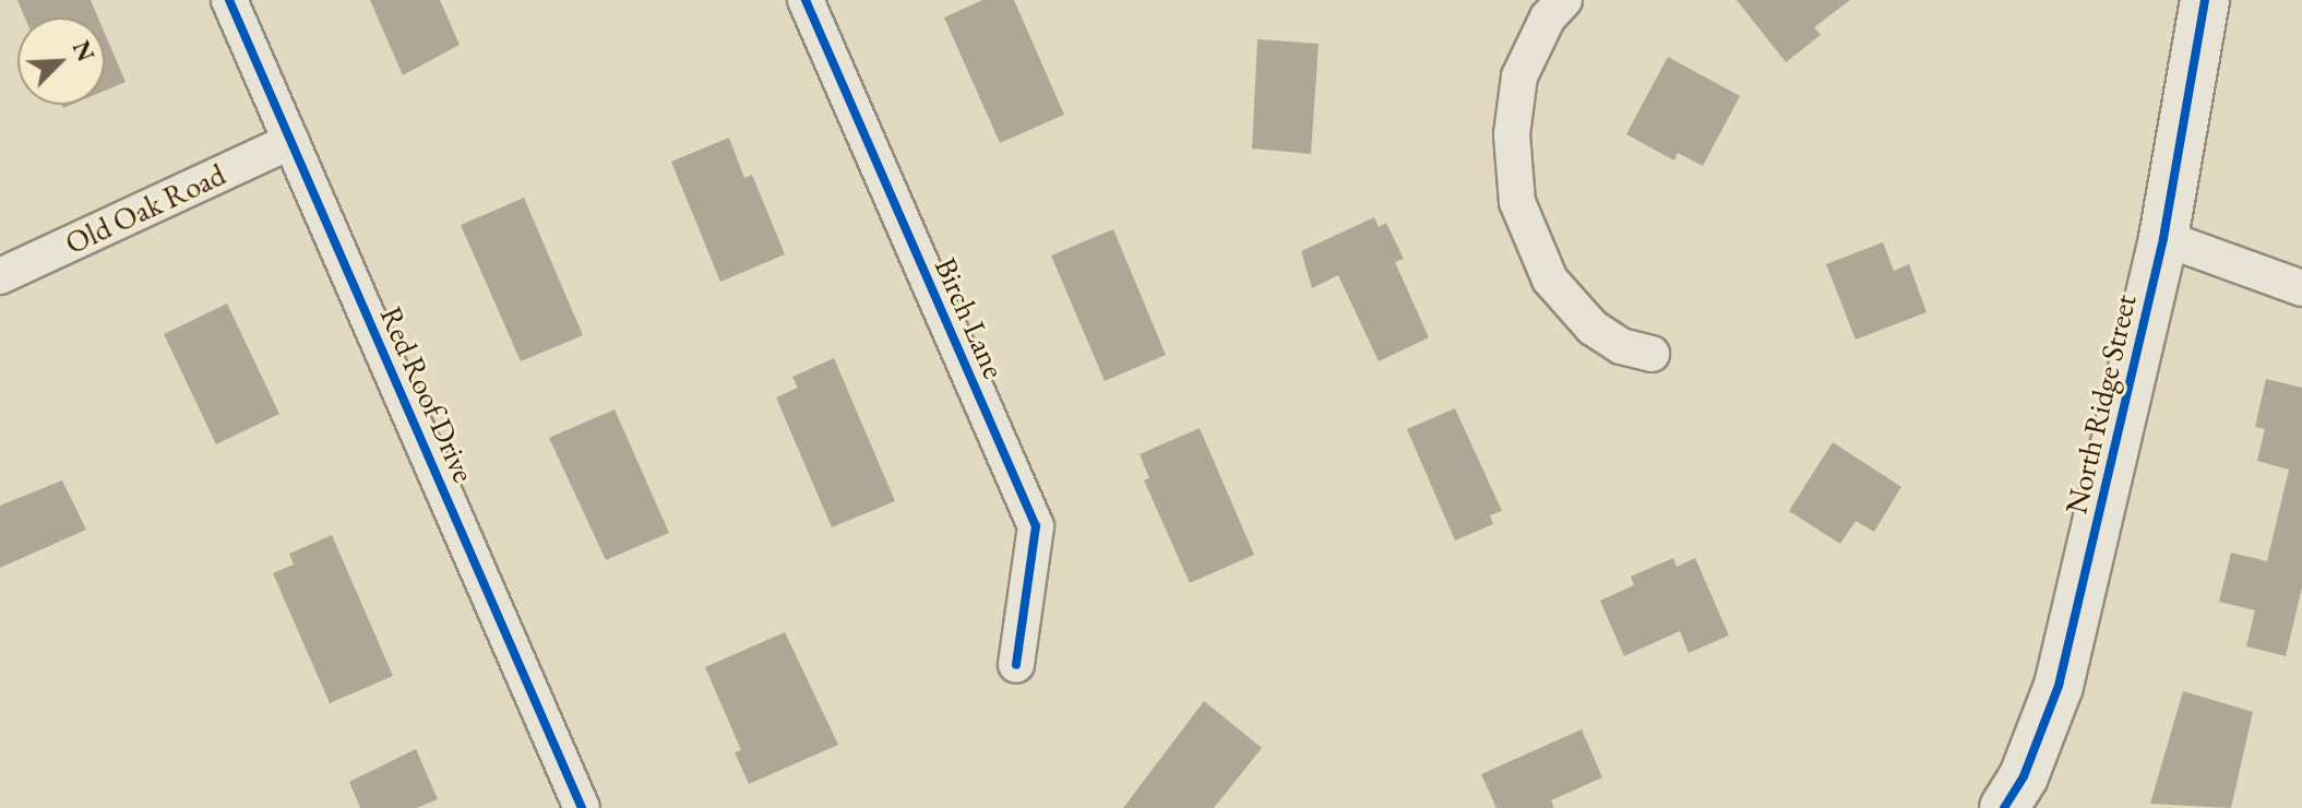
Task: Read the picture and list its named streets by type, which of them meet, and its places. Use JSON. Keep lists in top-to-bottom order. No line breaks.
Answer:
{"streets":{"street":["Old Oak Road","Birch Lane","Red Roof Drive","North Ridge Street"]},"crossings":[["Old Oak Road","Red Roof Drive"]],"north":"top right"}
